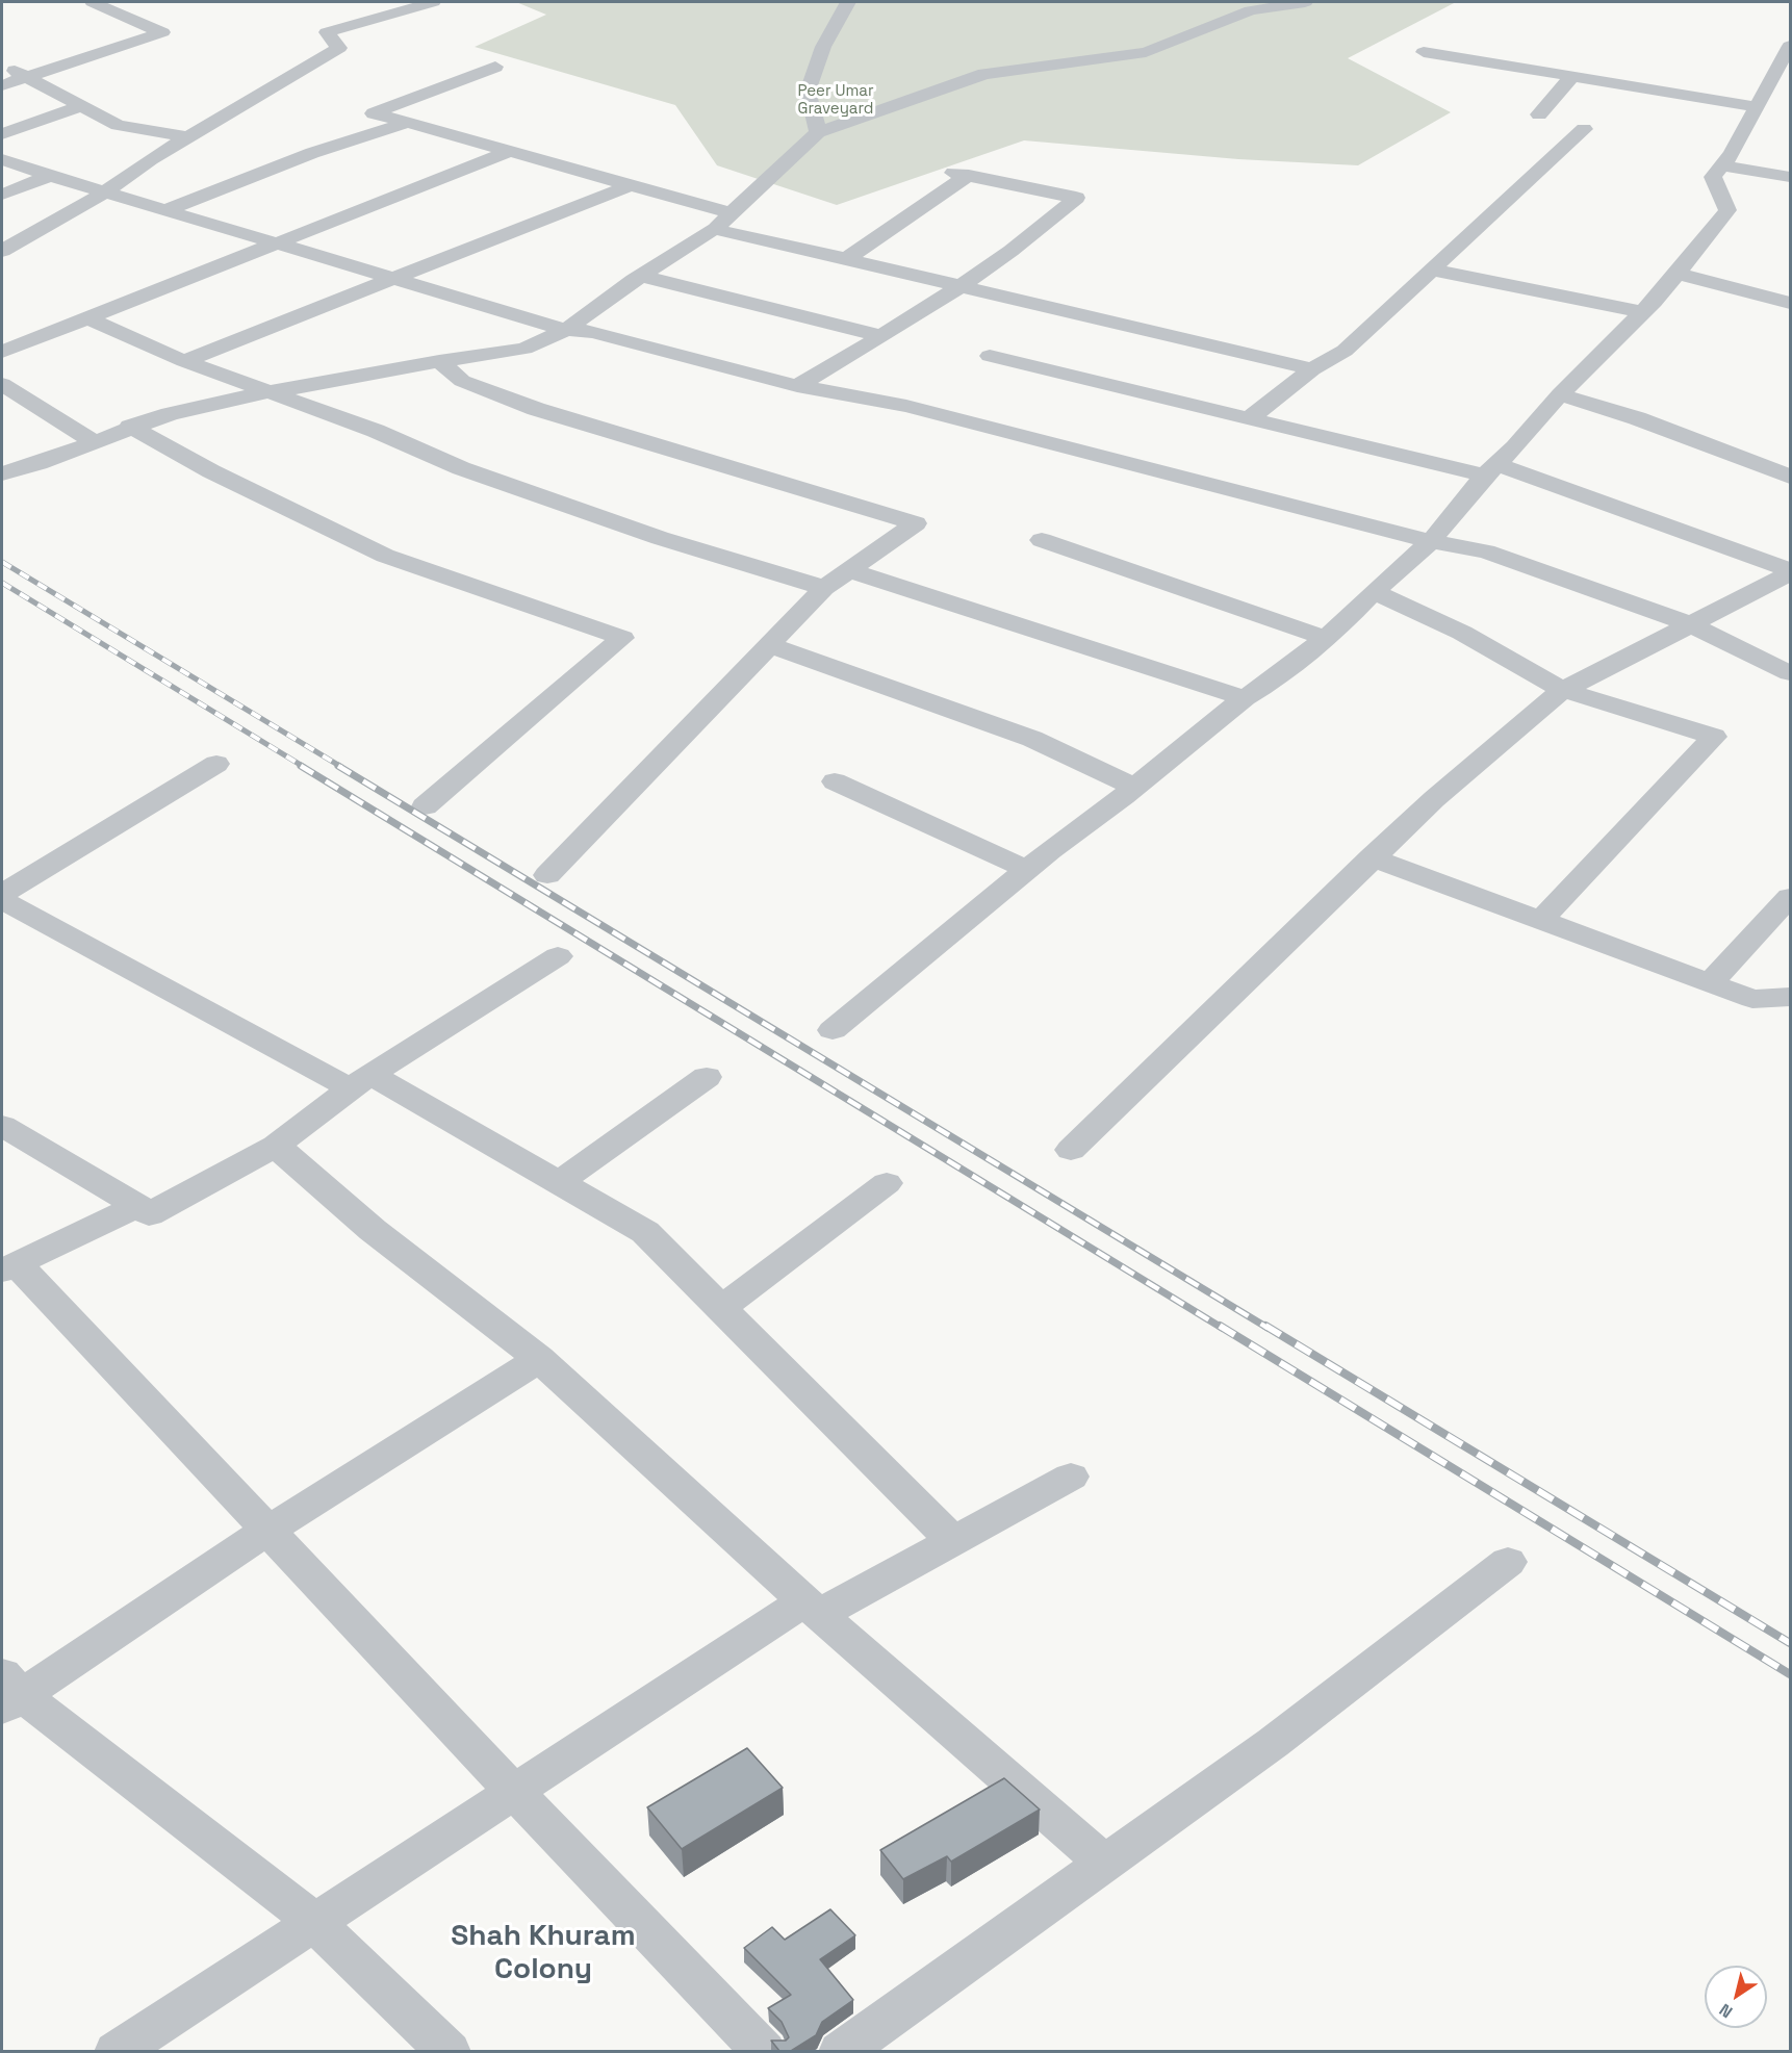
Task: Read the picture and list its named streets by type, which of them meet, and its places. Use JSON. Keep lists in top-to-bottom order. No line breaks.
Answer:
{"districts":["Shah Khuram Colony"],"parks":["Peer Umar Graveyard"],"north":"bottom left"}
